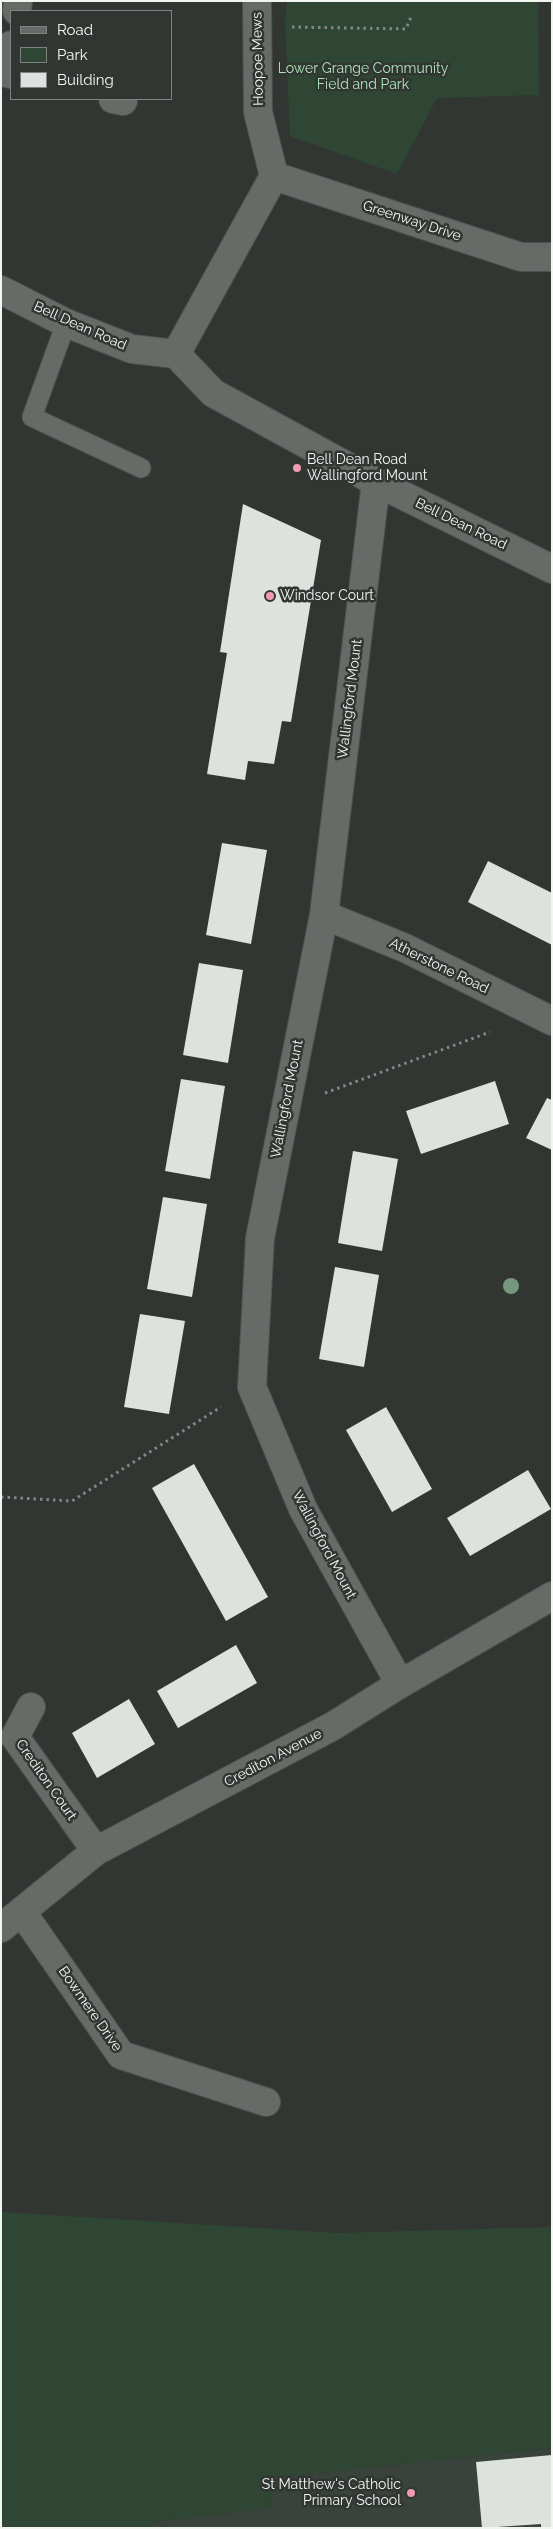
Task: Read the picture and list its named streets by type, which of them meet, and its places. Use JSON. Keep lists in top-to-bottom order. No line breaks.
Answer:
{"streets":{"street":["Hoopoe Mews","Greenway Drive","Bell Dean Road","Wallingford Mount","Atherstone Road","Crediton Avenue","Crediton Court","Bowmere Drive"]},"crossings":[["Hoopoe Mews","Greenway Drive"],["Bell Dean Road","Wallingford Mount"],["Wallingford Mount","Atherstone Road"],["Wallingford Mount","Crediton Avenue"],["Crediton Avenue","Crediton Court"],["Crediton Avenue","Bowmere Drive"]],"parks":["Lower Grange Community Field and Park"],"places":["Bell Dean Road Wallingford Mount","Windsor Court","St Matthew's Catholic Primary School"],"legend":["Road","Park","Building"]}
